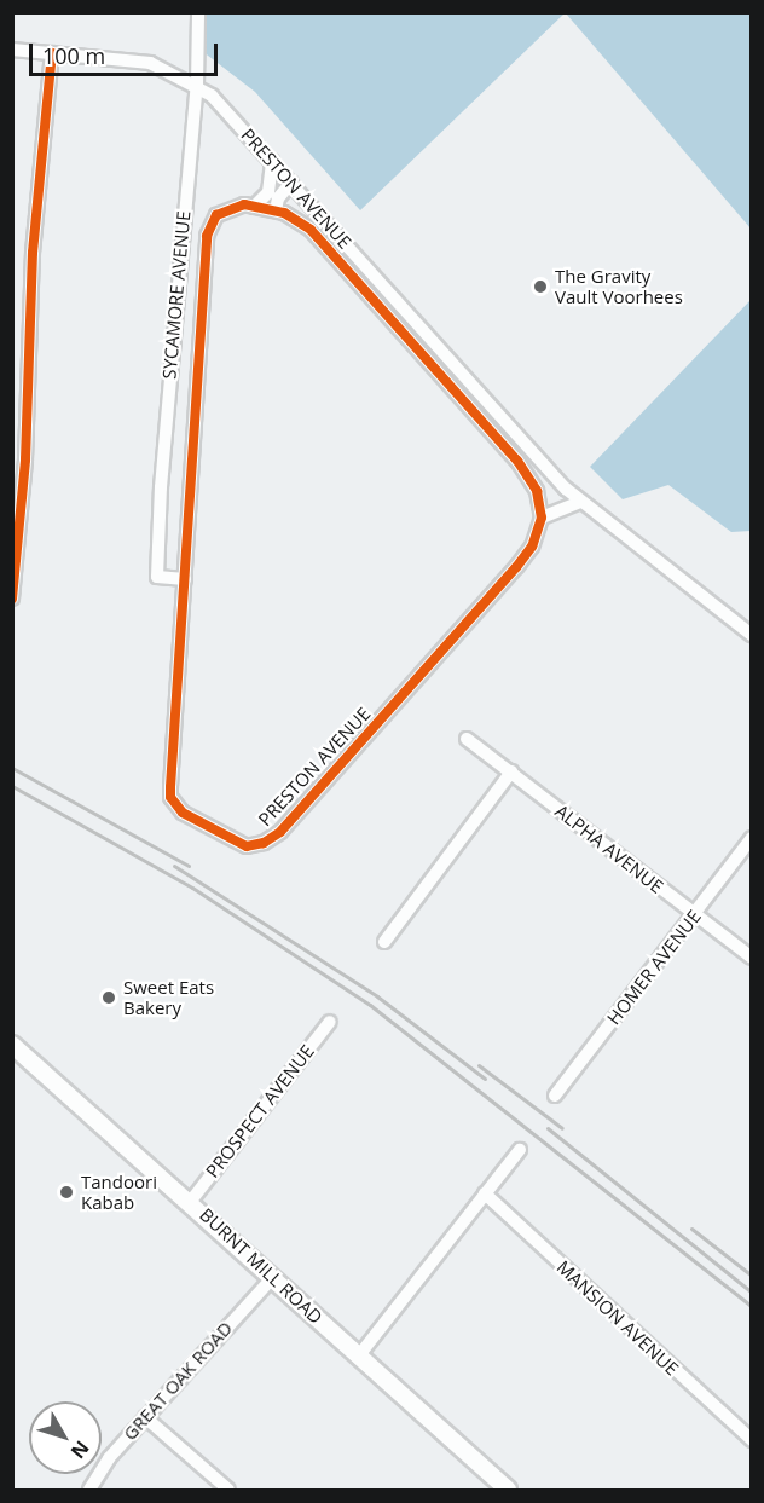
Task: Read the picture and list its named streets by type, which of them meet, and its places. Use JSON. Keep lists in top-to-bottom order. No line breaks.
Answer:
{"streets":{"main road":["BURNT MILL ROAD"],"street":["PRESTON AVENUE","SYCAMORE AVENUE","ALPHA AVENUE","HOMER AVENUE","PROSPECT AVENUE","MANSION AVENUE","GREAT OAK ROAD"]},"crossings":[["PRESTON AVENUE","SYCAMORE AVENUE"],["ALPHA AVENUE","HOMER AVENUE"],["PROSPECT AVENUE","BURNT MILL ROAD"],["BURNT MILL ROAD","GREAT OAK ROAD"]],"places":["The Gravity Vault Voorhees","Sweet Eats Bakery","Tandoori Kabab"],"scale_bar":"100 m","north":"bottom right"}
